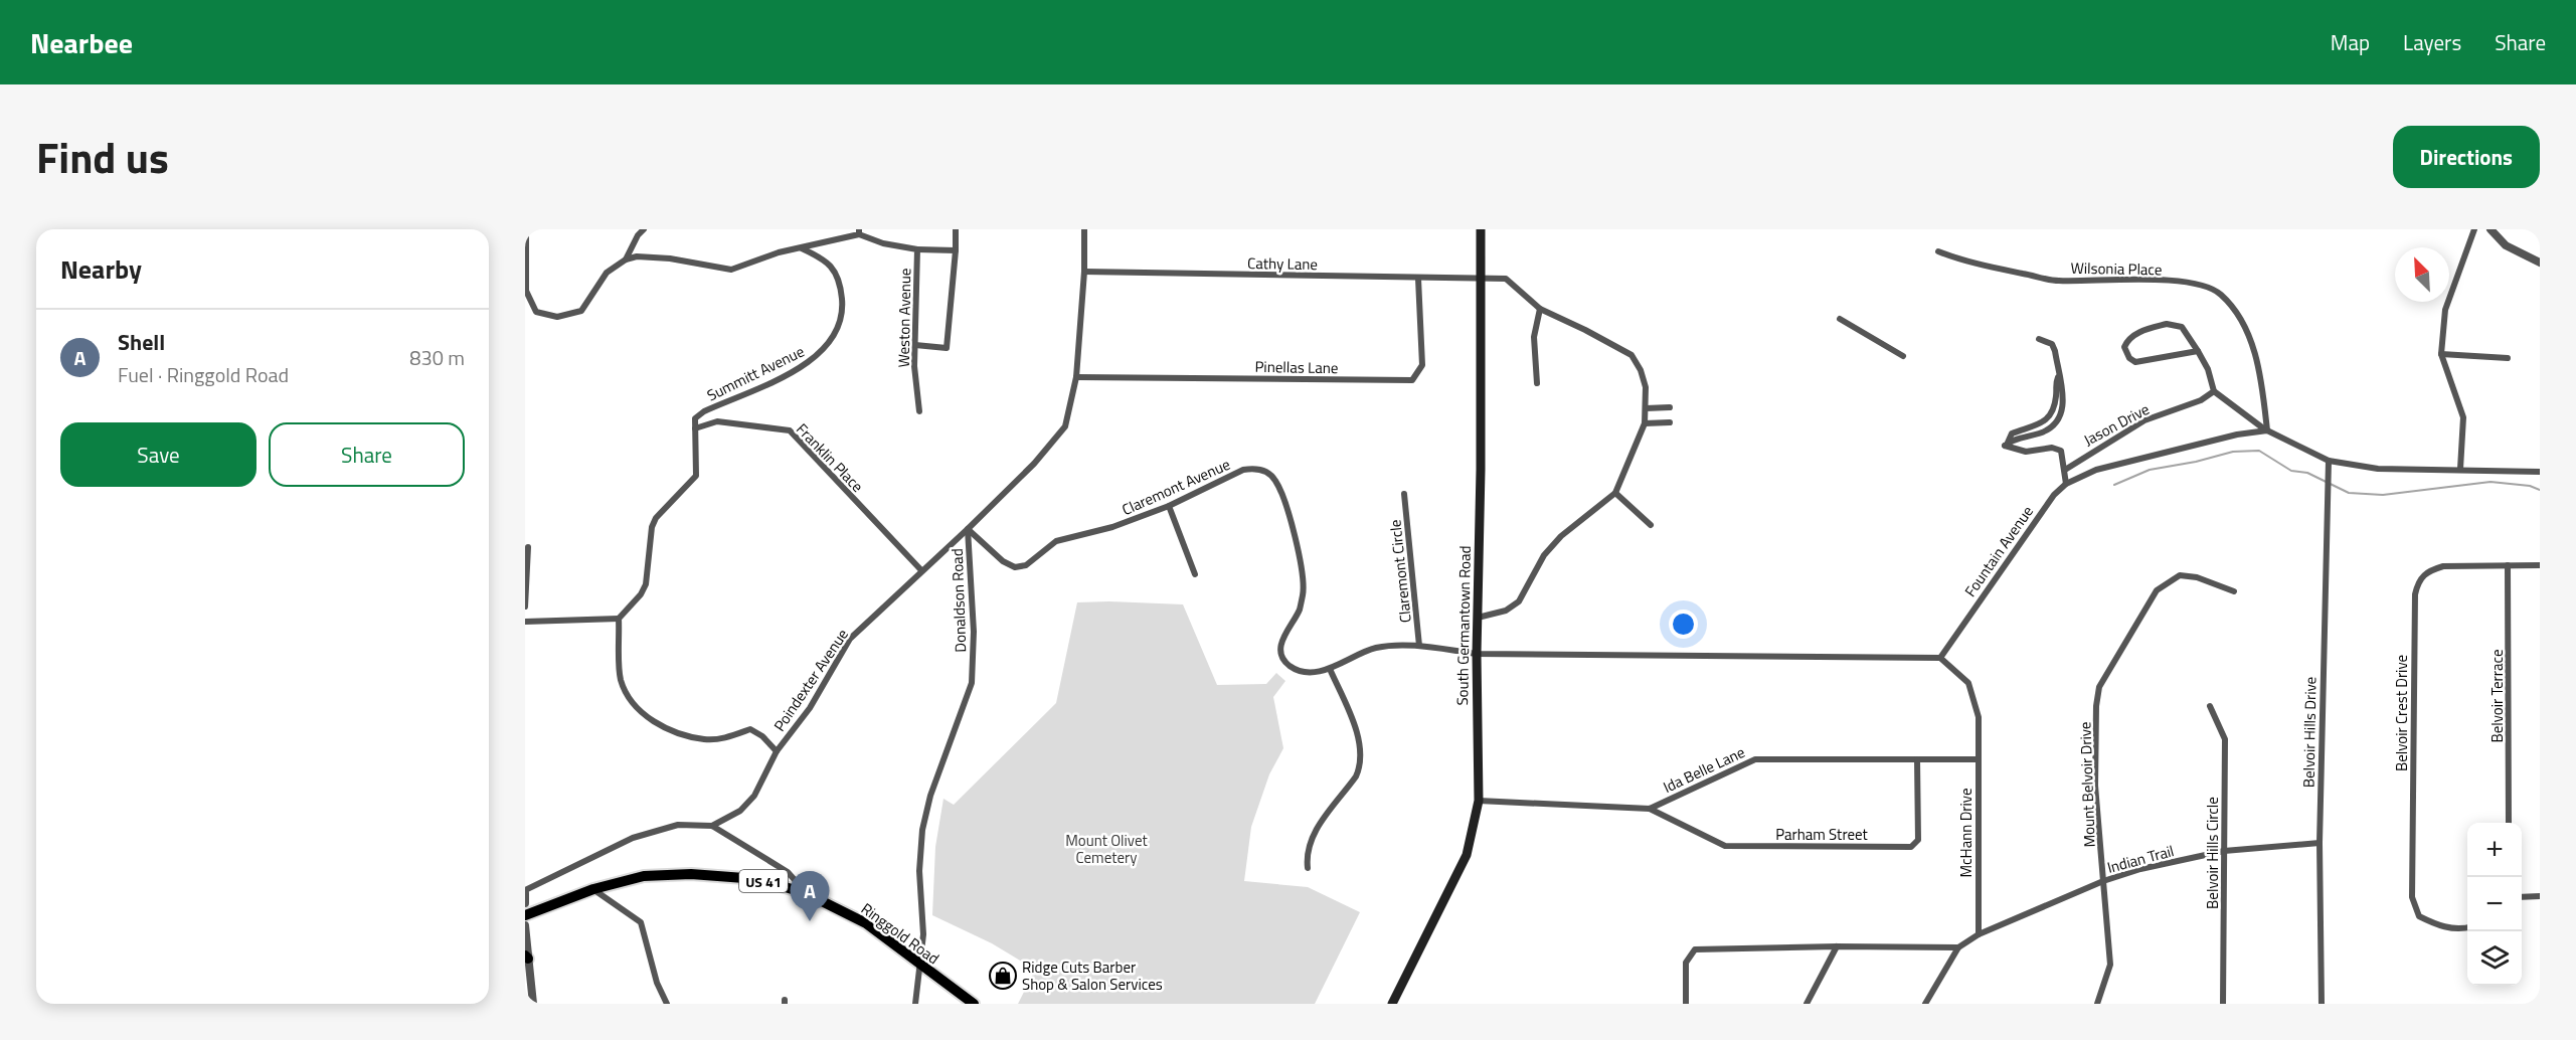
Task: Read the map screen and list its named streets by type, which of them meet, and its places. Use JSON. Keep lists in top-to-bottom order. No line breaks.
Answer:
{"streets":{"main road":["South Germantown Road","US 41","Ringgold Road"],"street":["Cathy Lane","Wilsonia Place","Weston Avenue","Pinellas Lane","Summitt Avenue","Jason Drive","Franklin Place","Claremont Avenue","Fountain Avenue","Claremont Circle","Donaldson Road","Poindexter Avenue","Belvoir Terrace","Belvoir Crest Drive","Belvoir Hills Drive","Ida Belle Lane","Mount Belvoir Drive","McHann Drive","Parham Street","Belvoir Hills Circle","Indian Trail"]},"crossings":[["Cathy Lane","Pinellas Lane"],["Cathy Lane","Donaldson Road"],["Cathy Lane","South Germantown Road"],["Wilsonia Place","Fountain Avenue"],["Pinellas Lane","Donaldson Road"],["Summitt Avenue","Franklin Place"],["Franklin Place","Poindexter Avenue"],["Claremont Avenue","Claremont Circle"],["Claremont Avenue","Donaldson Road"],["Claremont Avenue","South Germantown Road"],["Claremont Avenue","Poindexter Avenue"],["Fountain Avenue","McHann Drive"],["Donaldson Road","Poindexter Avenue"],["Donaldson Road","Ringgold Road"],["South Germantown Road","Ida Belle Lane"],["Belvoir Terrace","Belvoir Crest Drive"],["Belvoir Hills Drive","Indian Trail"],["Ida Belle Lane","McHann Drive"],["Ida Belle Lane","Parham Street"],["Mount Belvoir Drive","Indian Trail"],["McHann Drive","Indian Trail"],["Belvoir Hills Circle","Indian Trail"]],"parks":["Mount Olivet Cemetery"],"places":{"shop":["Ridge Cuts Barber Shop & Salon Services"]},"north":"top left","page":{"header":"Nearbee","nav":["Map","Layers","Share"],"title":"Find us","buttons":["Directions",["Save","Share"]],"heading":"Nearby","list":[{"mark":"A","name":"Shell","note":"Fuel · Ringgold Road","value":"830 m"}],"map_buttons":["+","−"],"pins":"A"}}
